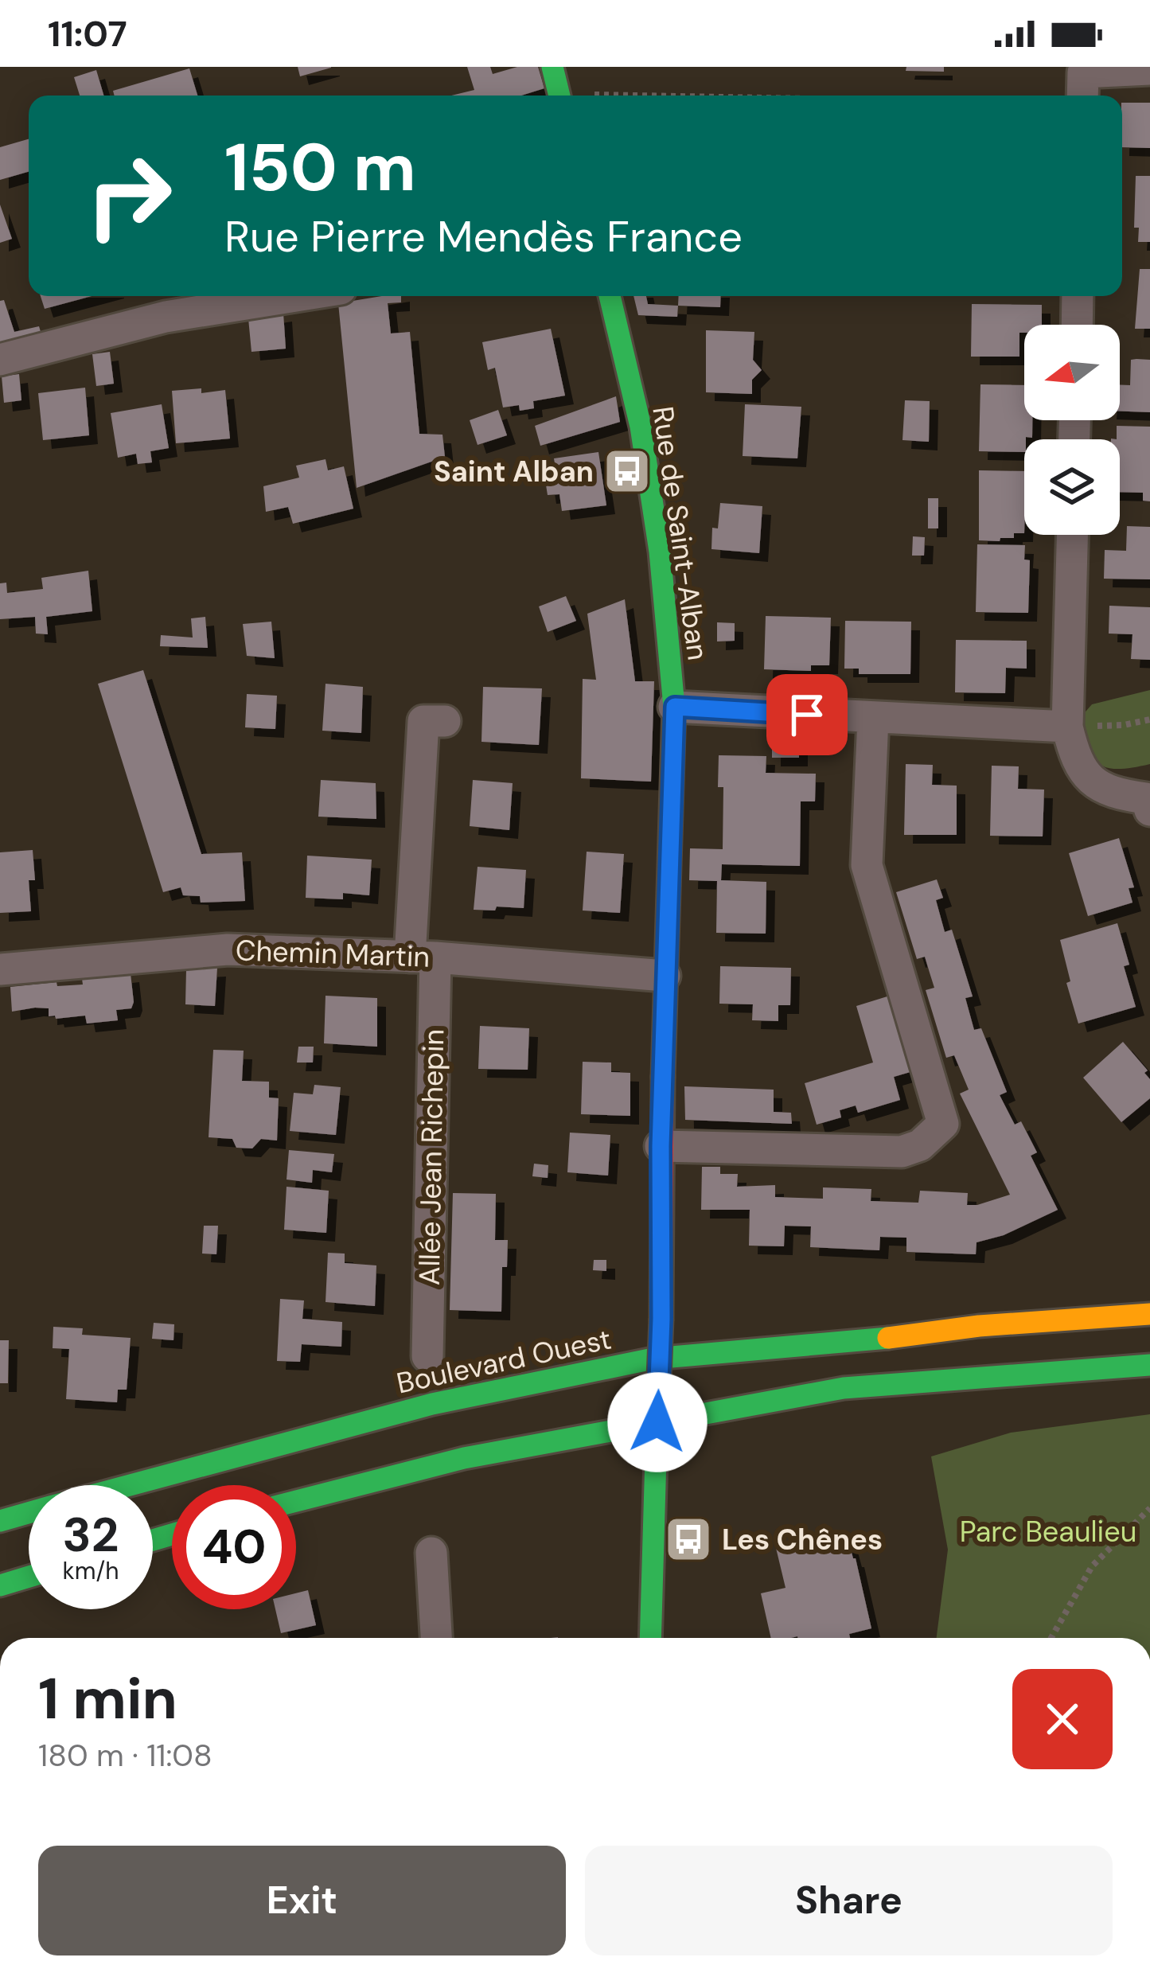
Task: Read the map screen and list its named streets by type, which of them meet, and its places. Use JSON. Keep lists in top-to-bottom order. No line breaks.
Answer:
{"streets":{"main road":["Rue de Saint-Alban","Boulevard Ouest"],"street":["Chemin Martin","Allée Jean Richepin"]},"crossings":[["Rue de Saint-Alban","Chemin Martin"],["Chemin Martin","Allée Jean Richepin"]],"parks":["Parc Beaulieu"],"places":{"bus stop":["Saint Alban","Les Chênes"]},"north":"left","page":{"status":"11:07","turn":["150 m","Rue Pierre Mendès France"],"speed":"32 km/h","limit":"40","heading":["1 min","180 m · 11:08"],"buttons":["Exit","Share"]}}
